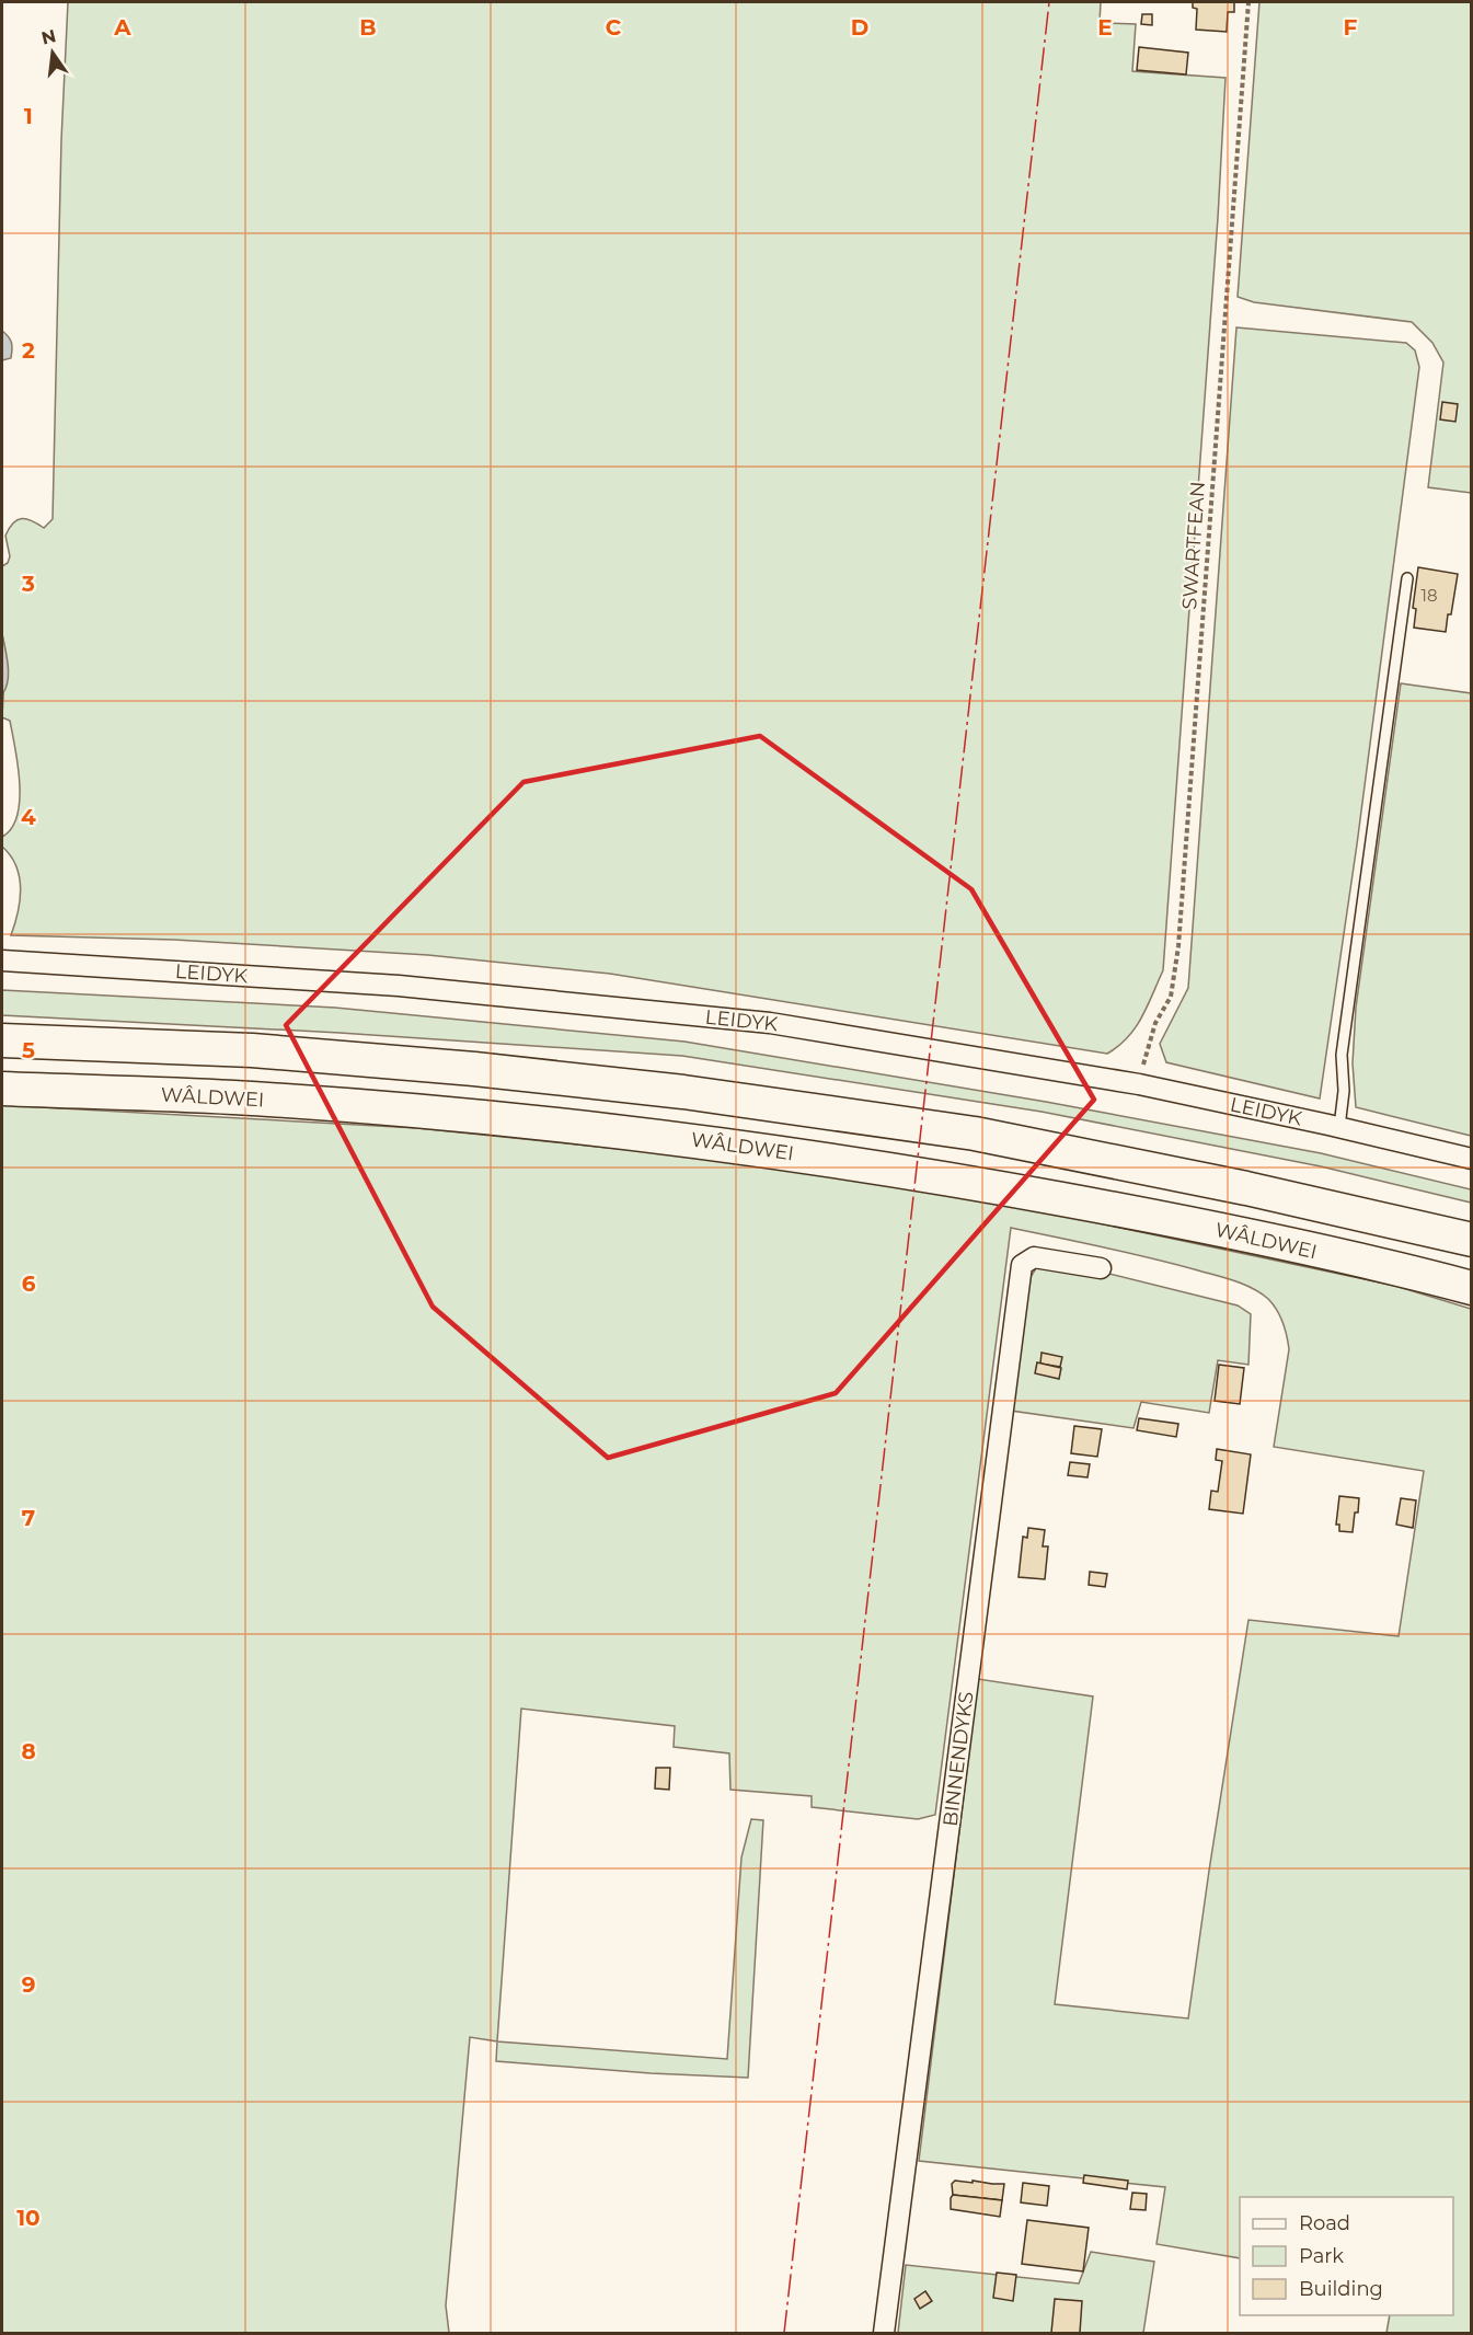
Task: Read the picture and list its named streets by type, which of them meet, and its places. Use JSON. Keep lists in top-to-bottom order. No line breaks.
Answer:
{"streets":{"highway":["WÂLDWEI"],"street":["LEIDYK","BINNENDYKS"],"path":["SWARTFEAN"]},"crossings":[["SWARTFEAN","LEIDYK"]],"house_numbers":["18"],"legend":["Road","Park","Building"],"north":"top","grid":{"columns":["A","B","C","D","E","F"],"rows":["1","2","3","4","5","6","7","8","9","10"]}}
